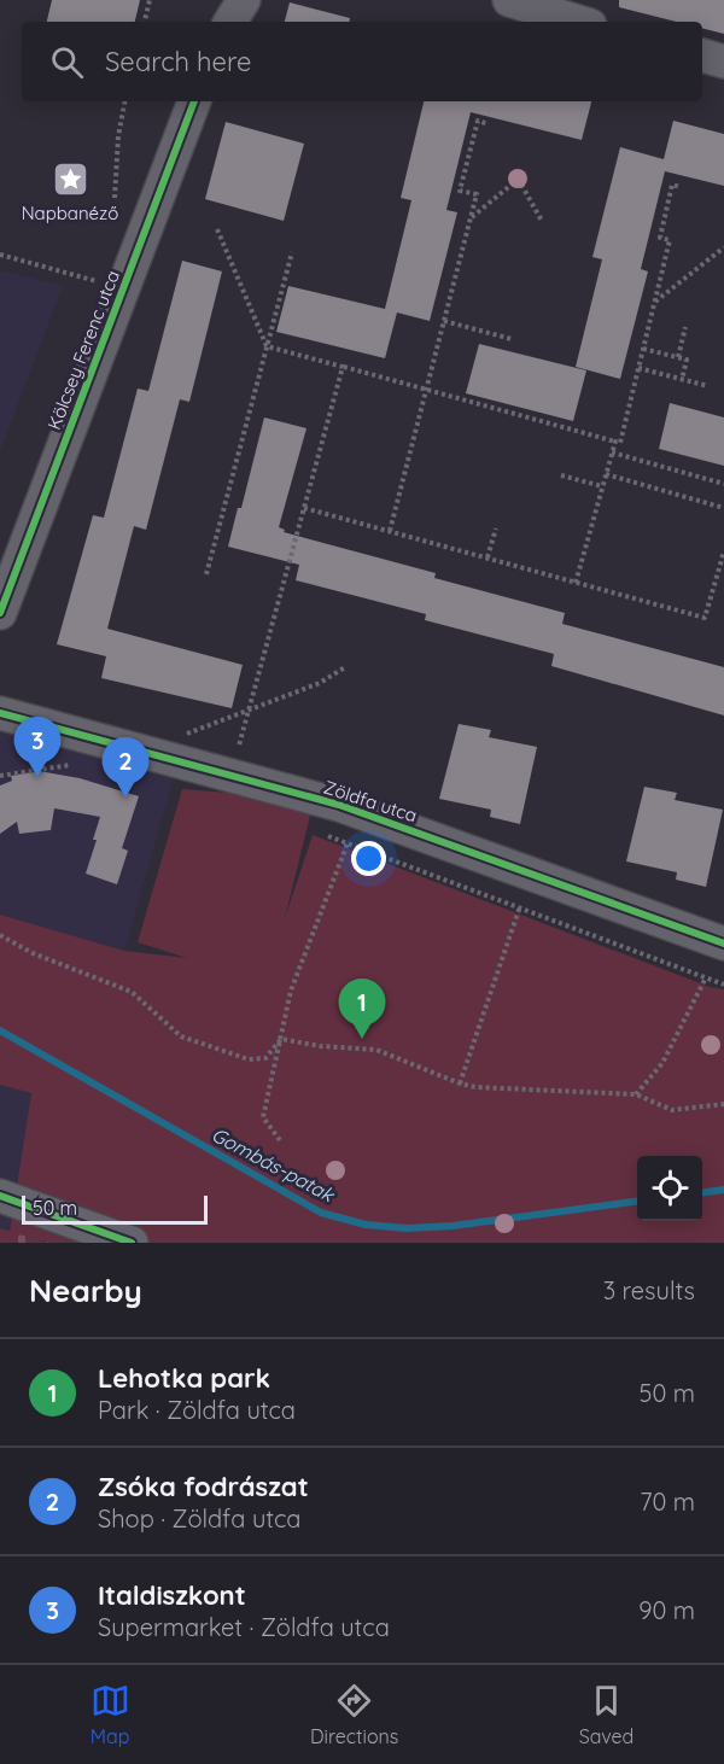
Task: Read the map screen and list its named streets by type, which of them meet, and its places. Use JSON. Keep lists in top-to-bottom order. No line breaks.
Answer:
{"streets":{"street":["Kölcsey Ferenc utca","Zöldfa utca"]},"water":["Gombás-patak"],"places":{"place":["Napbanéző"]},"scale_bar":"50 m","page":{"search":"Search here","pins":["3","2","1"],"scale":"50 m","heading":["Nearby","3 results"],"list":[{"mark":"1","name":"Lehotka park","note":"Park · Zöldfa utca","value":"50 m"},{"mark":"2","name":"Zsóka fodrászat","note":"Shop · Zöldfa utca","value":"70 m"},{"mark":"3","name":"Italdiszkont","note":"Supermarket · Zöldfa utca","value":"90 m"}],"nav":["Map","Directions","Saved"]}}
